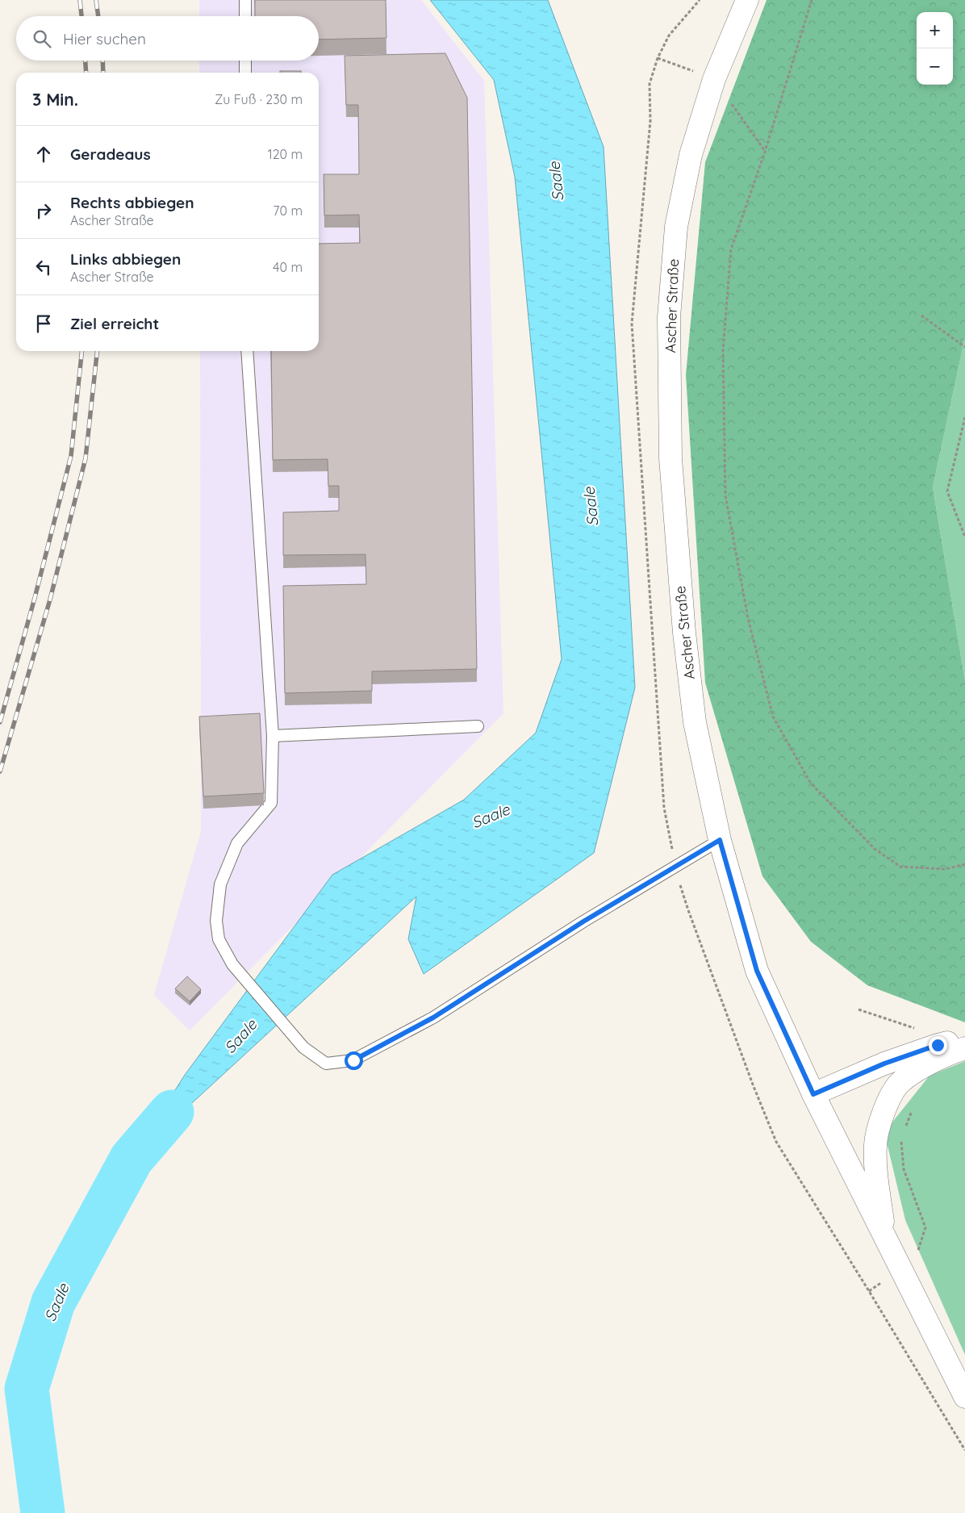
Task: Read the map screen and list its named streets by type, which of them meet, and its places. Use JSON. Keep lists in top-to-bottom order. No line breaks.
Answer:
{"streets":{"street":["Ascher Straße"]},"water":["Saale"],"page":{"map_buttons":["+","−"],"search":"Hier suchen","heading":["3 Min.","Zu Fuß · 230 m"],"list":[["Geradeaus","120 m"],["Rechts abbiegen","Ascher Straße","70 m"],["Links abbiegen","Ascher Straße","40 m"],"Ziel erreicht"]}}
